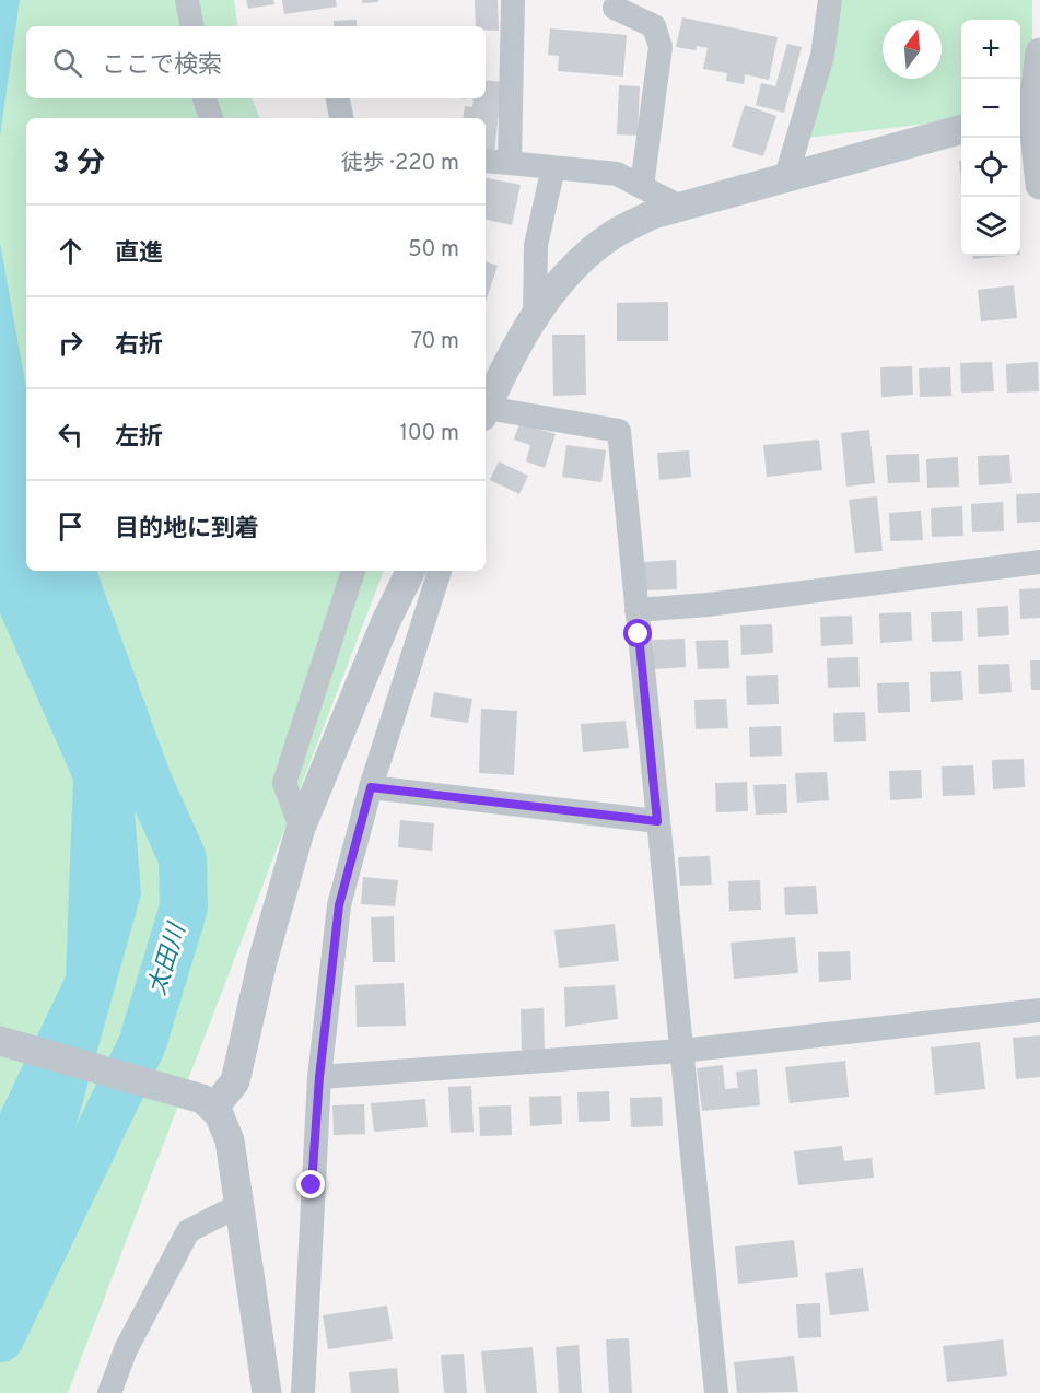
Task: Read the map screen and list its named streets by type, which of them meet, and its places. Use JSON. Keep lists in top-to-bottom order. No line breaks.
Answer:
{"water":["太田川"],"north":"top","page":{"map_buttons":["+","−"],"search":"ここで検索","heading":["3 分","徒歩 · 220 m"],"list":[["直進","50 m"],["右折","70 m"],["左折","100 m"],"目的地に到着"]}}
